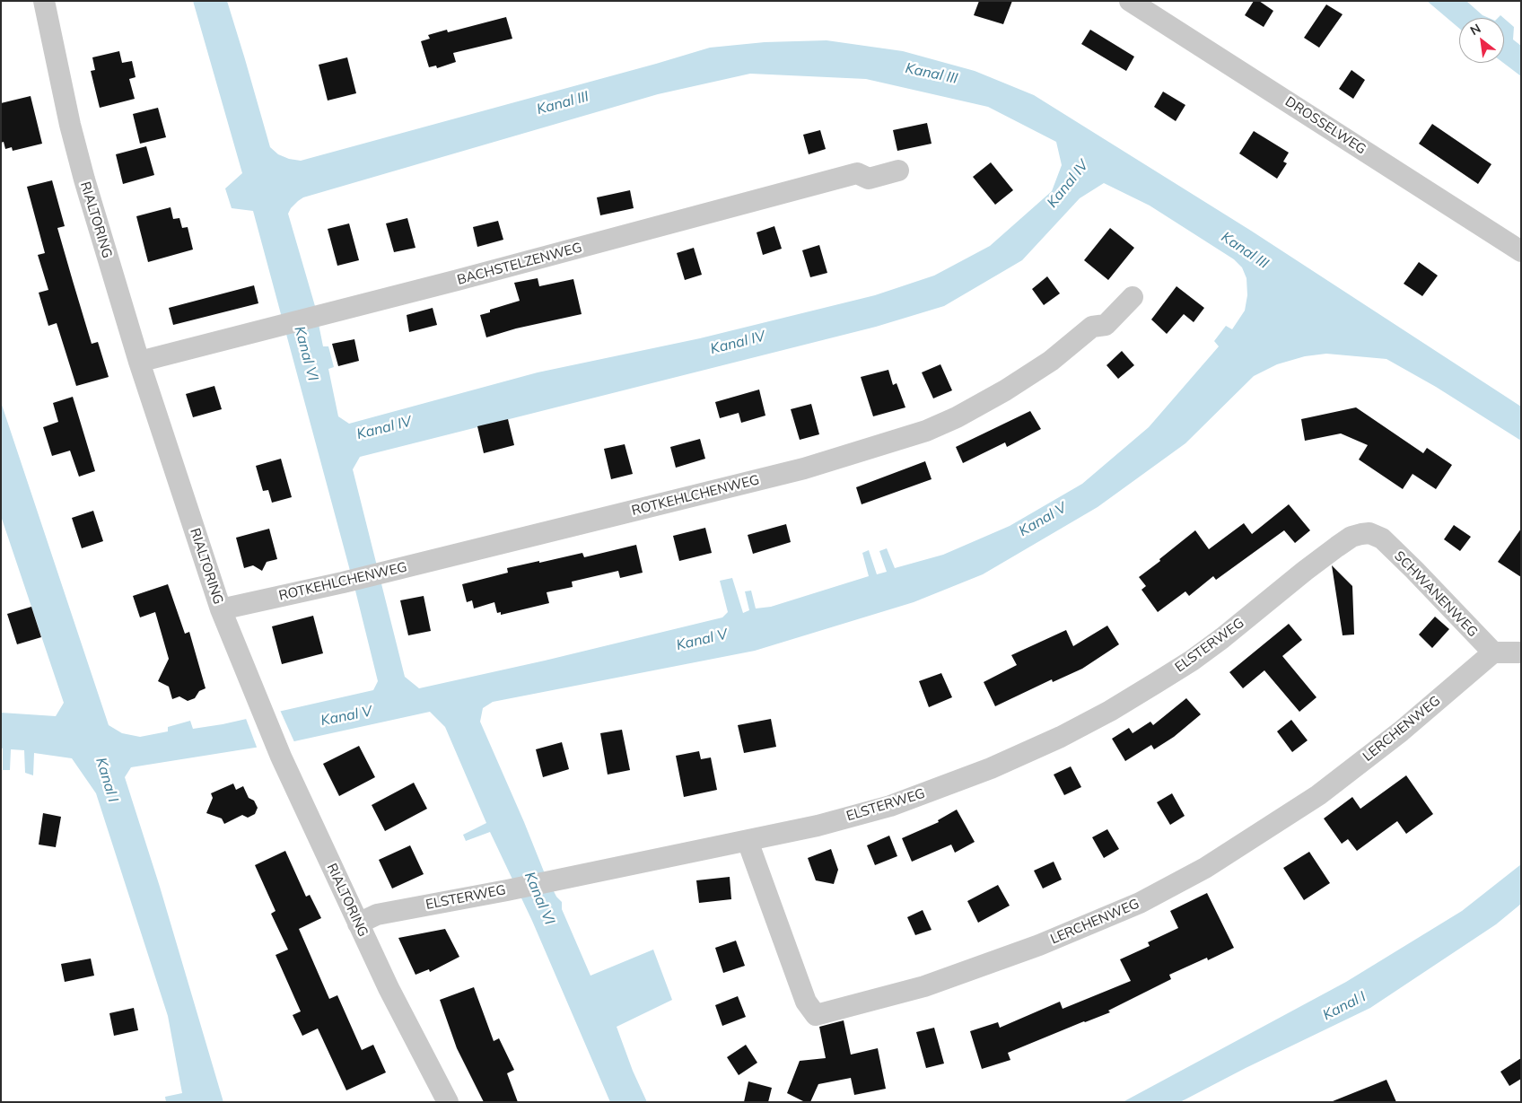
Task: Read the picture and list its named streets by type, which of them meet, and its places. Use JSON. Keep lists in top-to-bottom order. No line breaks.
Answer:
{"streets":{"street":["DROSSELWEG","RIALTORING","BACHSTELZENWEG","ROTKEHLCHENWEG","SCHWANENWEG","ELSTERWEG","LERCHENWEG"]},"crossings":[["RIALTORING","BACHSTELZENWEG"],["RIALTORING","ROTKEHLCHENWEG"],["RIALTORING","ELSTERWEG"],["SCHWANENWEG","ELSTERWEG"],["SCHWANENWEG","LERCHENWEG"],["ELSTERWEG","LERCHENWEG"]],"water":["Kanal III","Kanal IV","Kanal VI","Kanal V","Kanal I"],"north":"top left"}
